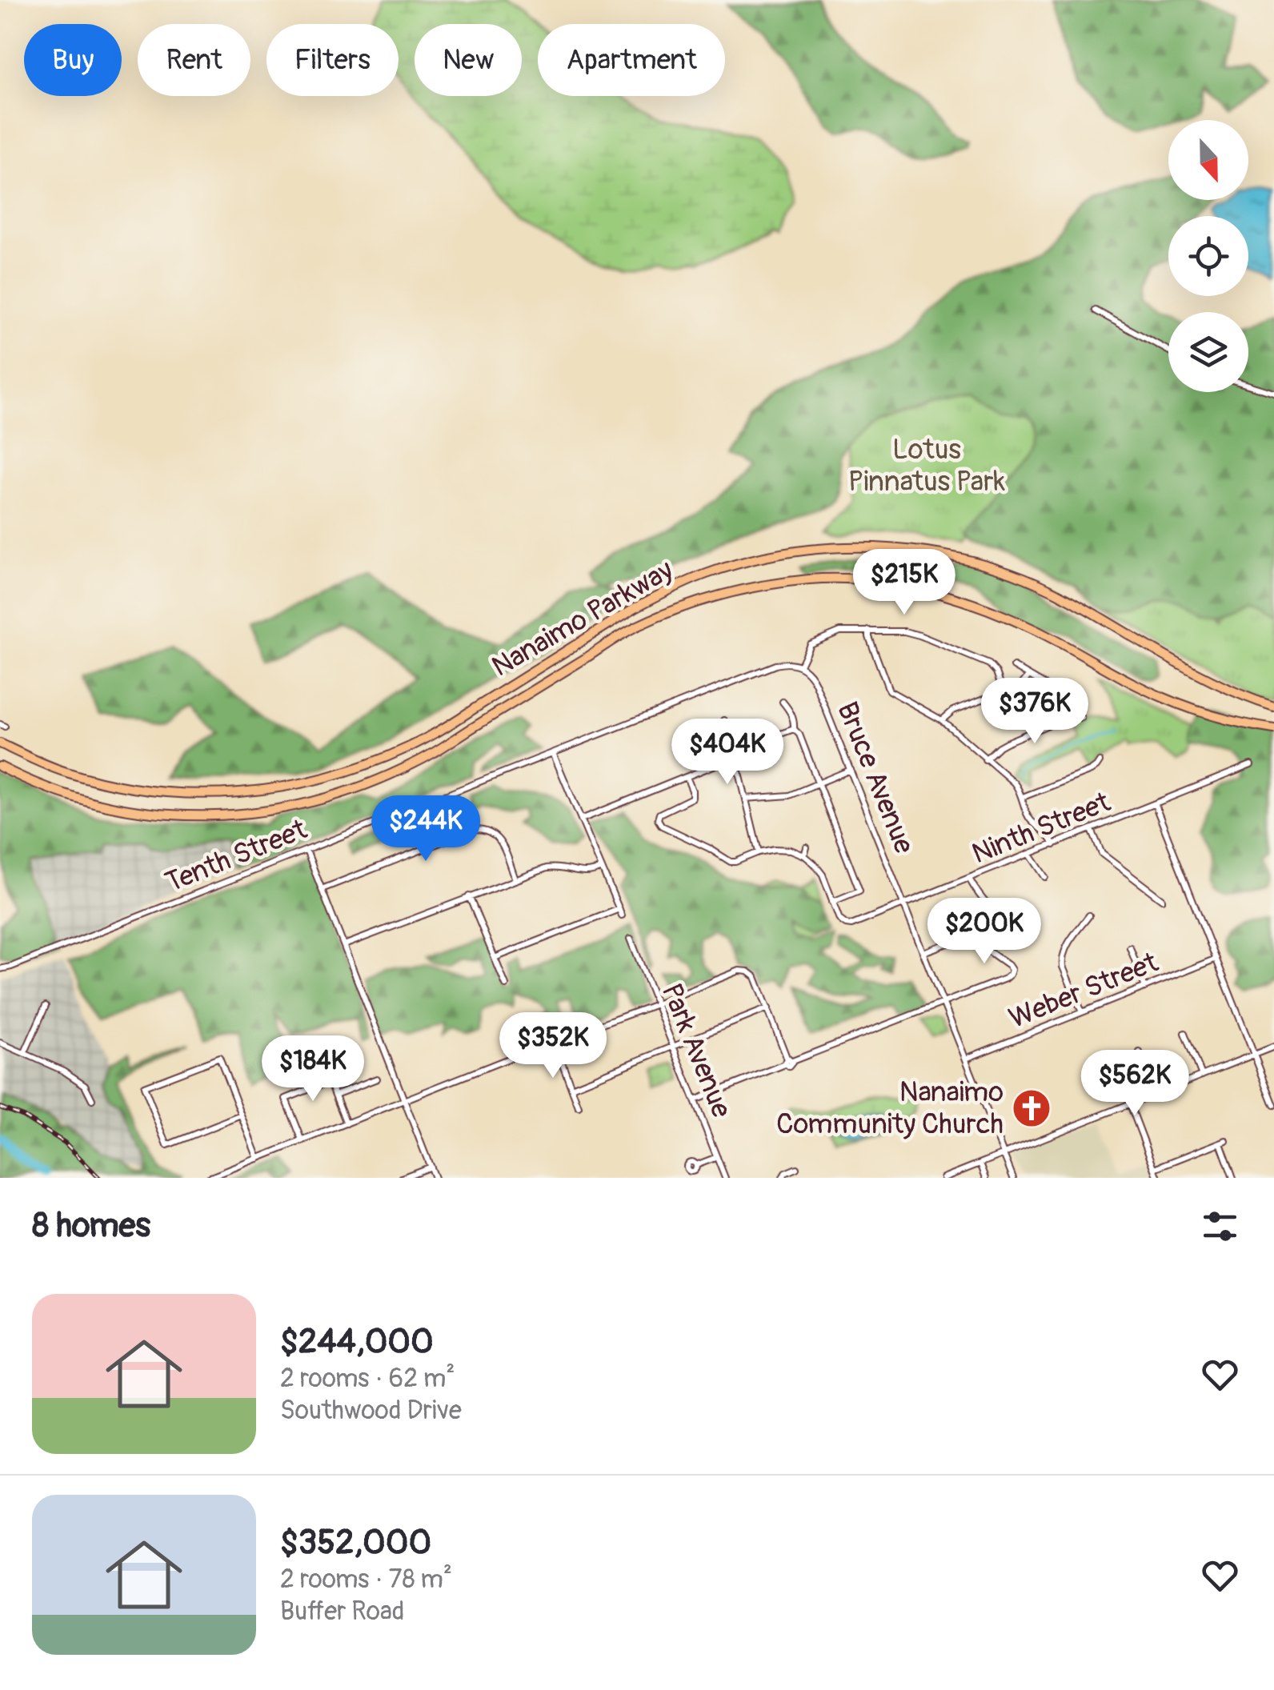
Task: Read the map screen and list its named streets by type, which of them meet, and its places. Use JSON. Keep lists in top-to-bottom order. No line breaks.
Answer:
{"streets":{"highway":["Nanaimo Parkway"],"street":["Bruce Avenue","Ninth Street","Tenth Street","Weber Street","Park Avenue"]},"crossings":[["Bruce Avenue","Ninth Street"],["Bruce Avenue","Tenth Street"],["Bruce Avenue","Weber Street"]],"parks":["Lotus Pinnatus Park"],"places":{"church":["Nanaimo Community Church"]},"north":"bottom","page":{"chip":["Buy","Rent","Filters","New","Apartment"],"price":["$215K","$376K","$404K","$244K","$200K","$352K","$184K","$562K"],"heading":"8 homes","list":[{"name":"$244,000","note":"2 rooms · 62 m² · Southwood Drive"},{"name":"$352,000","note":"2 rooms · 78 m² · Buffer Road"}]}}
